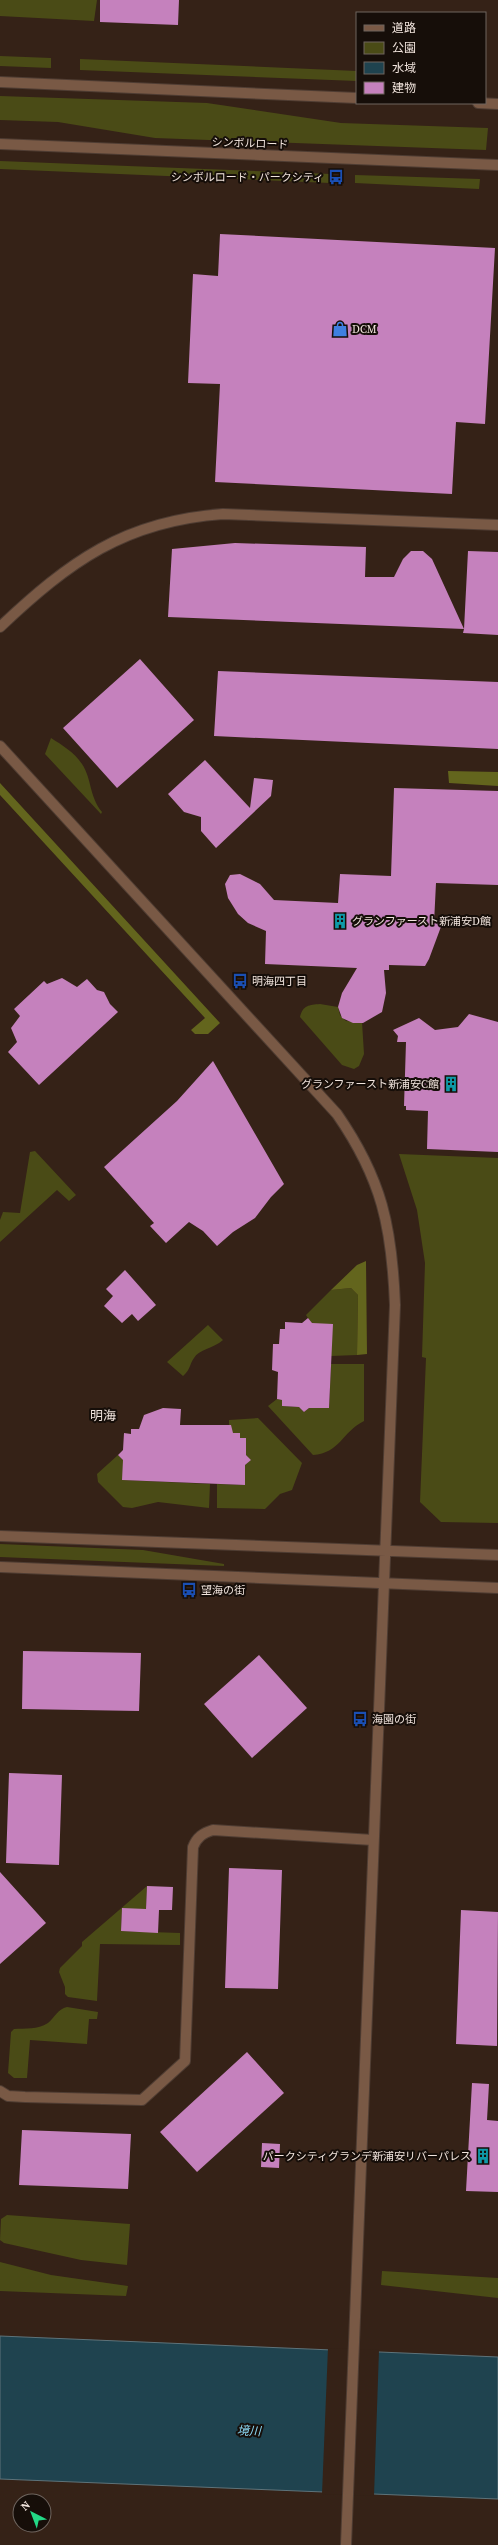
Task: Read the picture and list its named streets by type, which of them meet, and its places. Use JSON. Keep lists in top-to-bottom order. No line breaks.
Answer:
{"streets":{"street":["シンボルロード"]},"districts":["明海"],"water":["境川"],"places":{"bus stop":["シンボルロード・パークシティ","明海四丁目","望海の街","海園の街"],"shop":["DCM"],"building":["グランファースト新浦安D館","グランファースト新浦安C館","パークシティグランデ新浦安リバーパレス"]},"legend":["道路","公園","水域","建物"],"north":"top left"}
